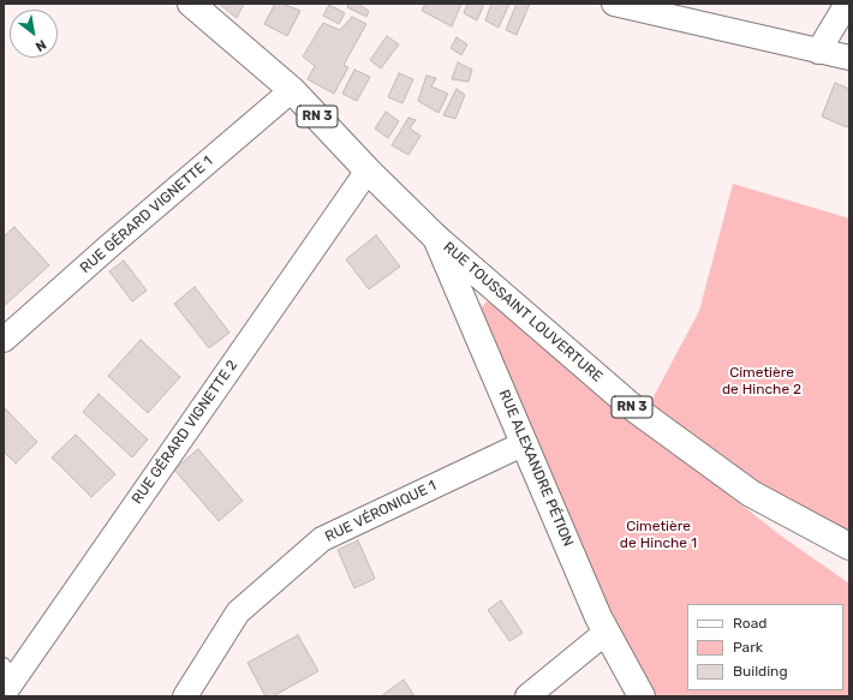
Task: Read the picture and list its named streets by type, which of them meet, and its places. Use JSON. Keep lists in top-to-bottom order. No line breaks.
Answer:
{"streets":{"main road":["RN 3","RUE TOUSSAINT LOUVERTURE","RUE ALEXANDRE PÉTION"],"street":["RUE GÉRARD VIGNETTE 1","RUE GÉRARD VIGNETTE 2","RUE VÉRONIQUE 1"]},"crossings":[["RN 3","RUE GÉRARD VIGNETTE 1"],["RN 3","RUE TOUSSAINT LOUVERTURE"],["RN 3","RUE GÉRARD VIGNETTE 2"],["RN 3","RUE ALEXANDRE PÉTION"],["RUE TOUSSAINT LOUVERTURE","RUE ALEXANDRE PÉTION"],["RUE ALEXANDRE PÉTION","RUE VÉRONIQUE 1"]],"parks":["Cimetière de Hinche 2","Cimetière de Hinche 1"],"legend":["Road","Park","Building"],"north":"bottom right"}
